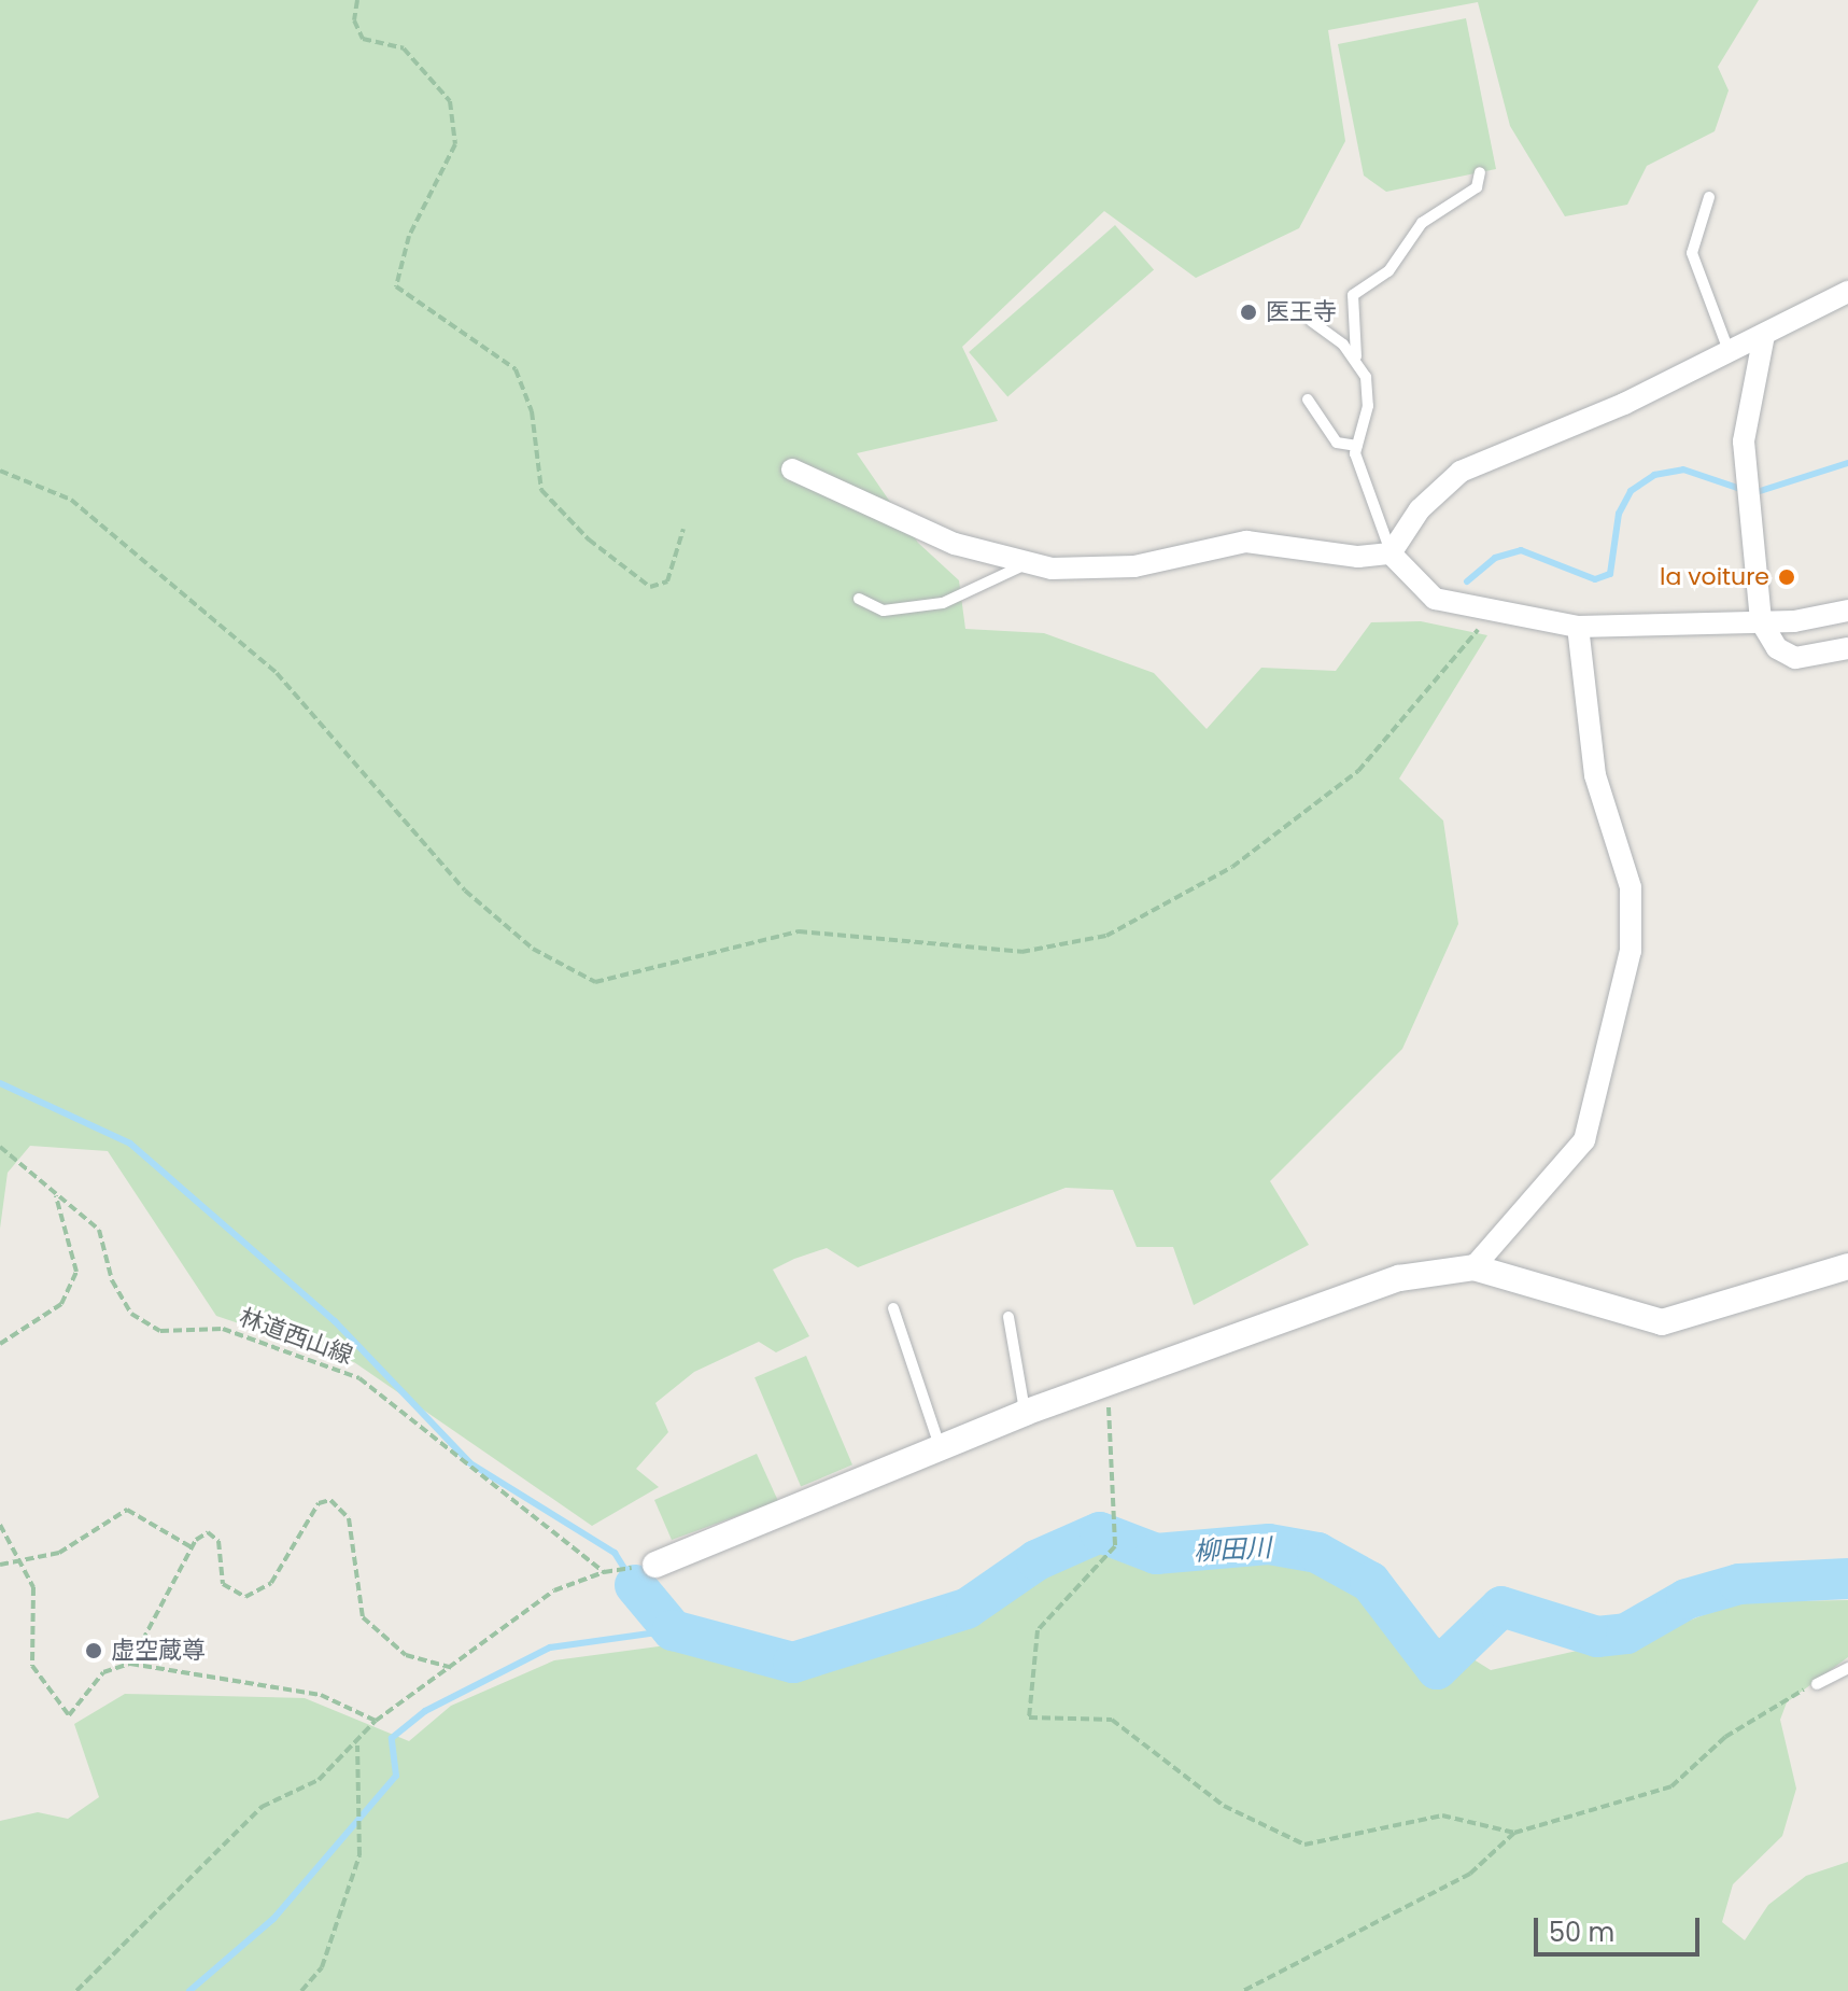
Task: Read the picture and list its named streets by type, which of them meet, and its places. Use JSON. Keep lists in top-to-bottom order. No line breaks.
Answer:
{"streets":{"path":["林道西山線"]},"water":["柳田川"],"places":["医王寺","la voiture","虚空蔵尊"],"scale_bar":"50 m"}
